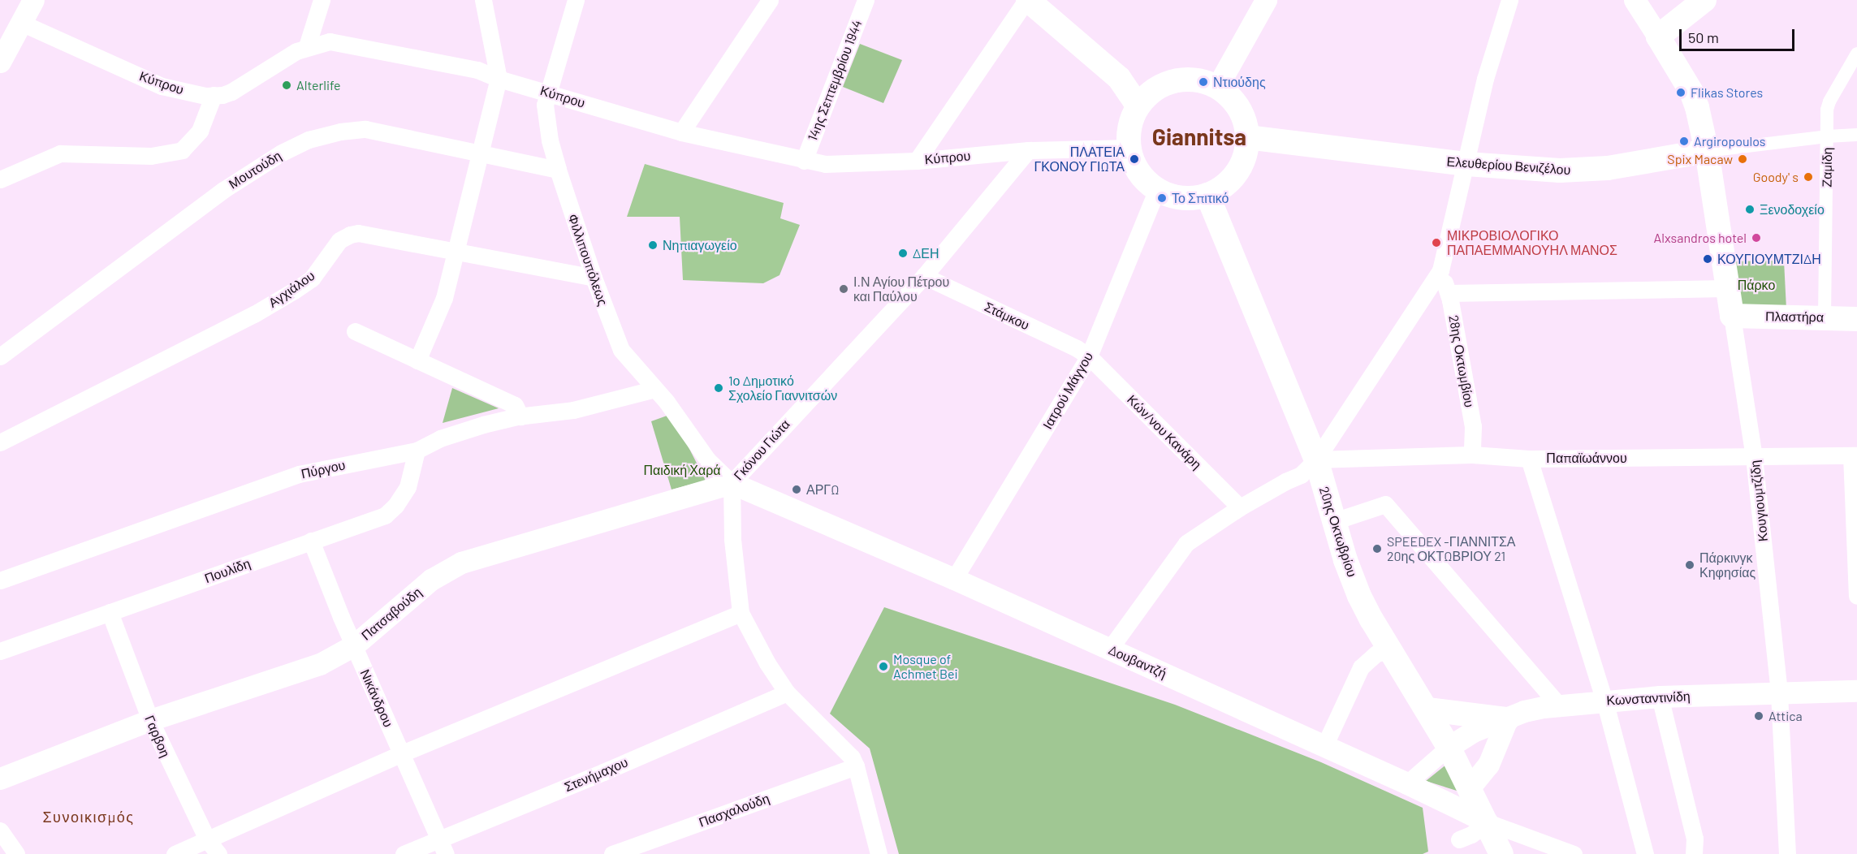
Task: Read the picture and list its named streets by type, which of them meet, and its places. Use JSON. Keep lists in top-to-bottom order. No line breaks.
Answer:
{"streets":{"main road":["Ελευθερίου Βενιζέλου","Πλαστήρα","Κουγιουμτζίδη","20ης Οκτωβρίου"],"street":["14ης Σεπτεμβρίου 1944","Κύπρου","Ζαμίδη","Μουτούδη","Φιλλιπουπόλεως","Αγχιάλου","Στάμκου","28ης Οκτωμβίου","Ιατρού Μάγγου","Κών/νου Κανάρη","Γκόνου Γιώτα","Παπαϊωάννου","Πύργου","Πουλίδη","Πατσαβούδη","Δουβαντζή","Νικάνδρου","Κωνσταντινίδη","Γαρβοη","Στενήμαχου","Πασχαλούδη"]},"crossings":[["14ης Σεπτεμβρίου 1944","Κύπρου"],["Κύπρου","Ελευθερίου Βενιζέλου"],["Κύπρου","Φιλλιπουπόλεως"],["Κύπρου","Ιατρού Μάγγου"],["Κύπρου","Γκόνου Γιώτα"],["Κύπρου","20ης Οκτωβρίου"],["Ελευθερίου Βενιζέλου","Ζαμίδη"],["Ελευθερίου Βενιζέλου","Ιατρού Μάγγου"],["Ελευθερίου Βενιζέλου","Κουγιουμτζίδη"],["Ελευθερίου Βενιζέλου","20ης Οκτωβρίου"],["Ζαμίδη","Πλαστήρα"],["Μουτούδη","Φιλλιπουπόλεως"],["Φιλλιπουπόλεως","Αγχιάλου"],["Φιλλιπουπόλεως","Γκόνου Γιώτα"],["Φιλλιπουπόλεως","Πύργου"],["Φιλλιπουπόλεως","Πατσαβούδη"],["Φιλλιπουπόλεως","Δουβαντζή"],["Στάμκου","Ιατρού Μάγγου"],["Στάμκου","Κών/νου Κανάρη"],["Στάμκου","Γκόνου Γιώτα"],["Πλαστήρα","Κουγιουμτζίδη"],["28ης Οκτωμβίου","Παπαϊωάννου"],["Ιατρού Μάγγου","Κών/νου Κανάρη"],["Ιατρού Μάγγου","20ης Οκτωβρίου"],["Ιατρού Μάγγου","Δουβαντζή"],["Γκόνου Γιώτα","Πατσαβούδη"],["Γκόνου Γιώτα","Δουβαντζή"],["Γκόνου Γιώτα","Στενήμαχου"],["Γκόνου Γιώτα","Πασχαλούδη"],["Παπαϊωάννου","Κουγιουμτζίδη"],["Παπαϊωάννου","20ης Οκτωβρίου"],["Πύργου","Πουλίδη"],["Κουγιουμτζίδη","Κωνσταντινίδη"],["20ης Οκτωβρίου","Δουβαντζή"],["20ης Οκτωβρίου","Κωνσταντινίδη"],["Πουλίδη","Νικάνδρου"],["Πουλίδη","Γαρβοη"],["Πατσαβούδη","Δουβαντζή"],["Πατσαβούδη","Νικάνδρου"],["Πατσαβούδη","Γαρβοη"],["Νικάνδρου","Στενήμαχου"]],"districts":["Giannitsa","Συνοικισμός"],"parks":["Πάρκο","Παιδική Χαρά"],"places":["Ντιούδης","Alterlife","Flikas Stores","Argiropoulos","ΠΛΑΤΕΙΑ ΓΚΟΝΟΥ ΓΙΩΤΑ","Spix Macaw","Goody' s","Το Σπιτικό","Ξενοδοχείο","Alxsandros hotel","ΜΙΚΡΟΒΙΟΛΟΓΙΚΟ ΠΑΠΑΕΜΜΑΝΟΥΗΛ ΜΑΝΟΣ","Νηπιαγωγείο","ΔΕΗ","ΚΟΥΓΙΟΥΜΤΖΙΔΗ","Ι.Ν Αγίου Πέτρου και Παύλου","1ο Δημοτικό Σχολείο Γιαννιτσών","ΑΡΓΩ","SPEEDEX -ΓΙΑΝΝΙΤΣΑ 20ης ΟΚΤΩΒΡΙΟΥ 21","Πάρκινγκ Κηφησίας","Mosque of Achmet Bei","Attica"],"scale_bar":"50 m"}
